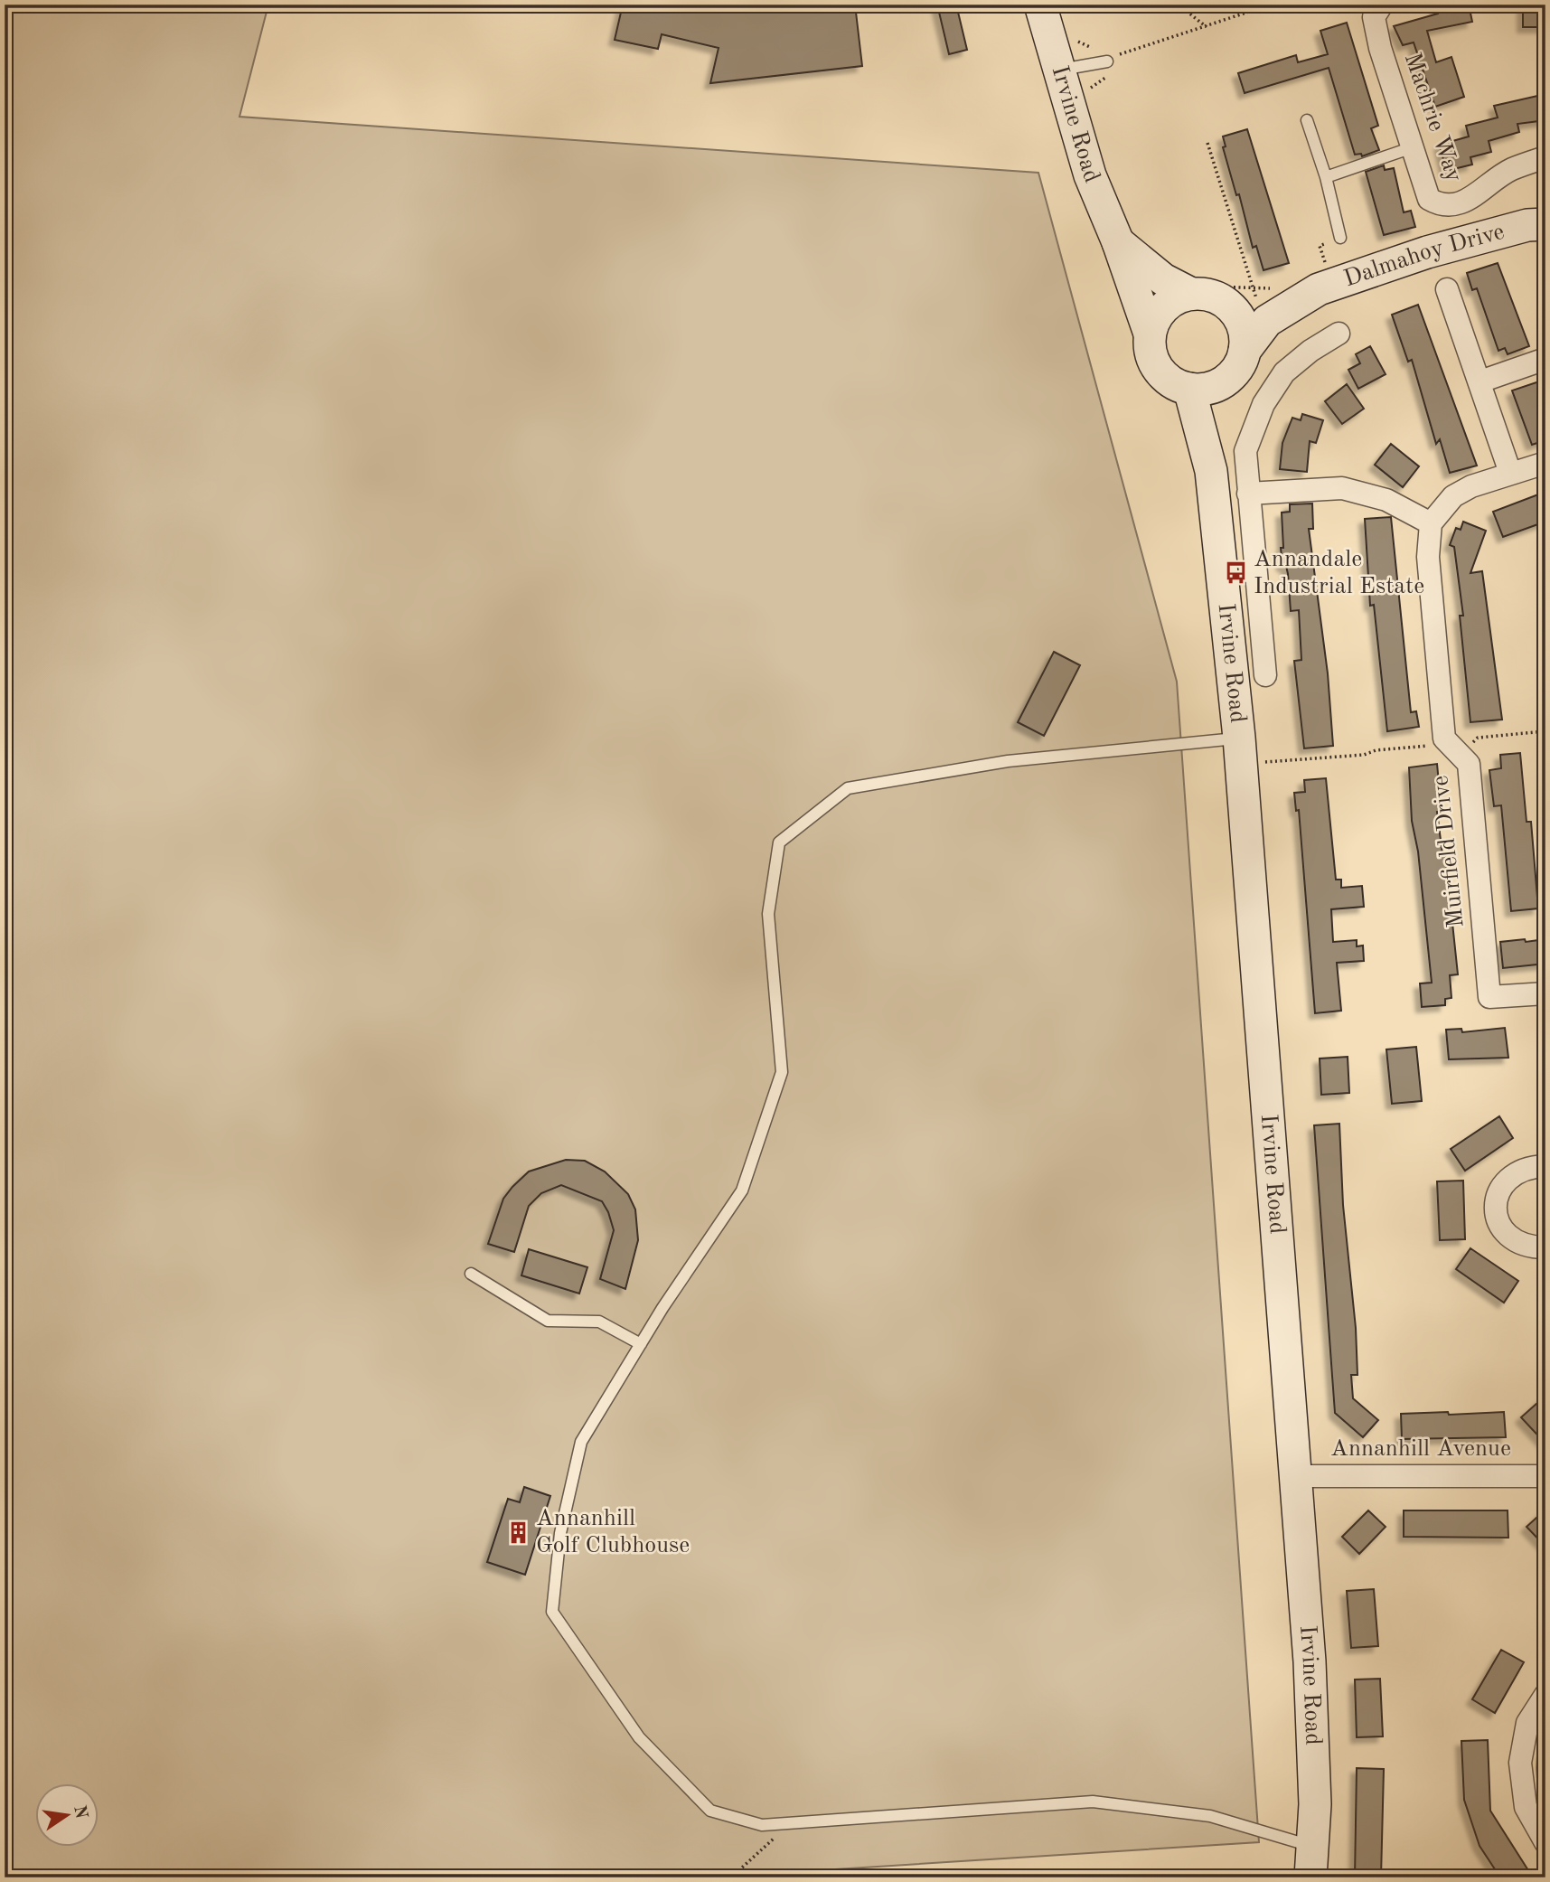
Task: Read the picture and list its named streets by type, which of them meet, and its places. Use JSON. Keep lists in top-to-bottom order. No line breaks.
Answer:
{"streets":{"main road":["Irvine Road","Dalmahoy Drive"],"street":["Machrie Way","Muirfield Drive","Annanhill Avenue"]},"crossings":[["Irvine Road","Annanhill Avenue"]],"places":{"bus stop":["Annandale Industrial Estate"],"building":["Annanhill Golf Clubhouse"]},"north":"right"}
